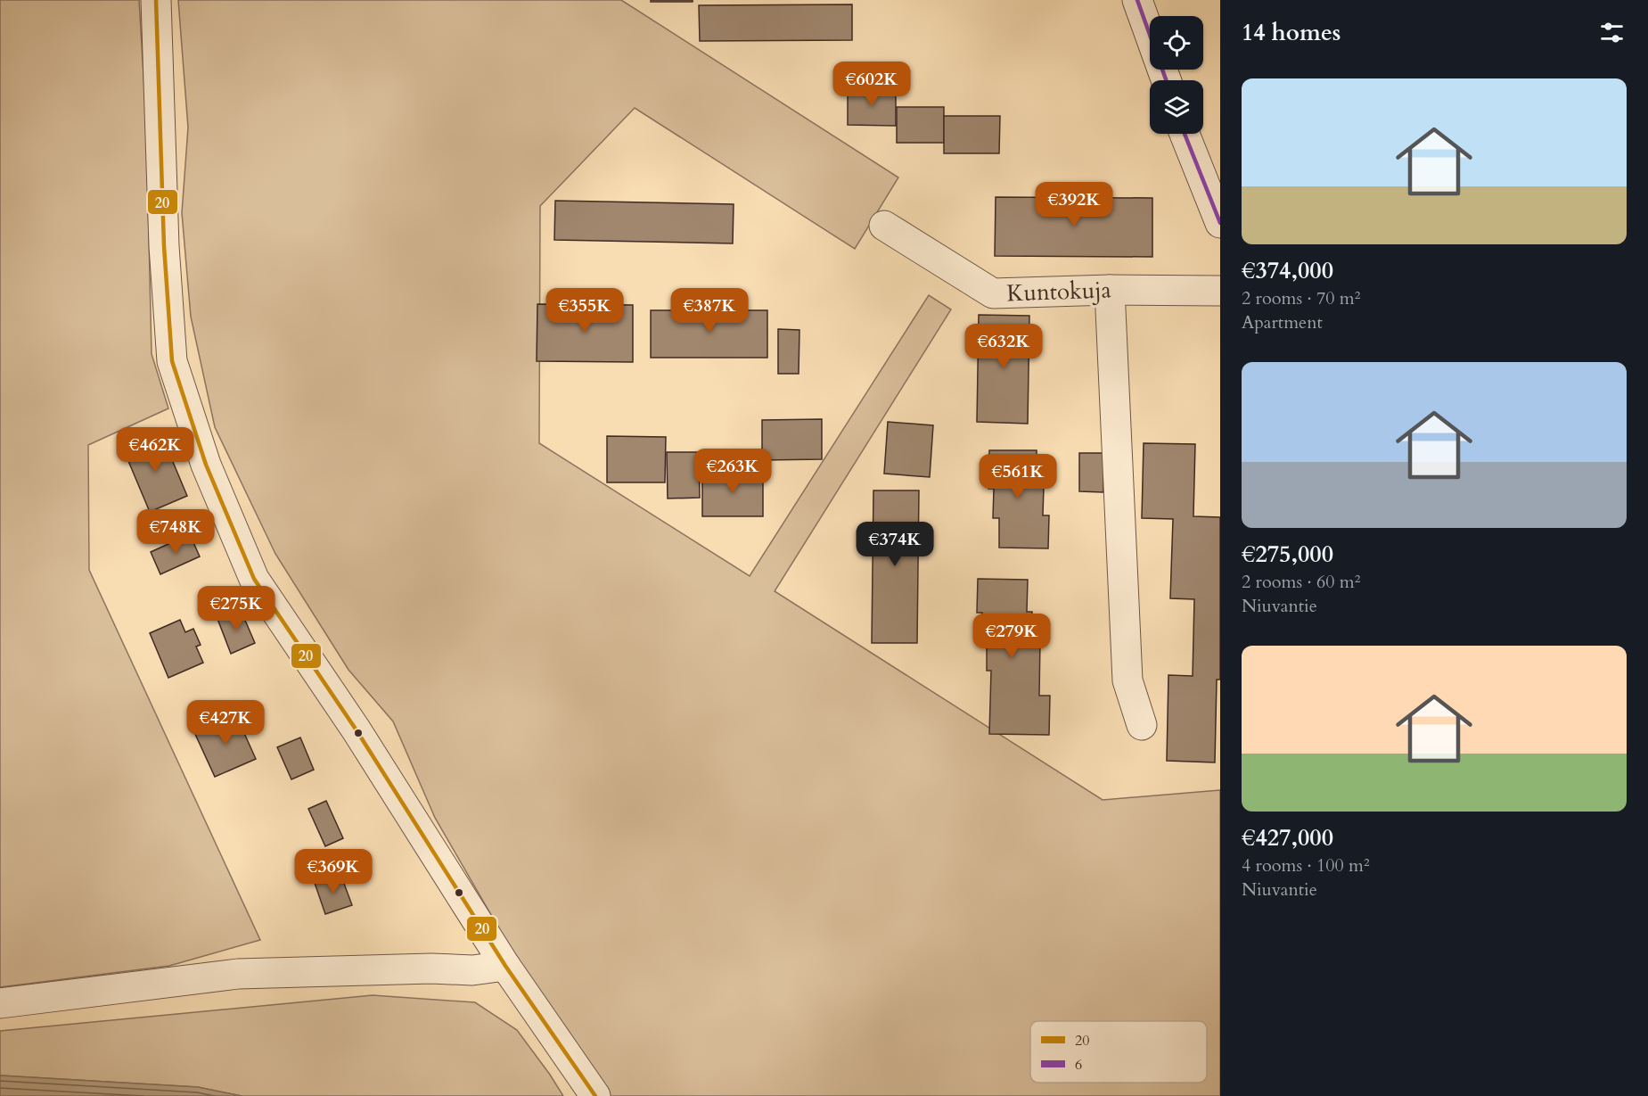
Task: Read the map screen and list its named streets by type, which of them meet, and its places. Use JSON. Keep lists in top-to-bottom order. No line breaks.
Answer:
{"streets":{"street":["Kuntokuja"]},"lines":["transit line 20","transit line 6"],"legend":["20","6"],"page":{"heading":"14 homes","price":["€602K","€392K","€355K","€387K","€632K","€462K","€263K","€561K","€748K","€374K","€275K","€279K","€427K","€369K"],"list":[{"name":"€374,000","note":"2 rooms · 70 m² · Apartment"},{"name":"€275,000","note":"2 rooms · 60 m² · Niuvantie"},{"name":"€427,000","note":"4 rooms · 100 m² · Niuvantie"}]}}
